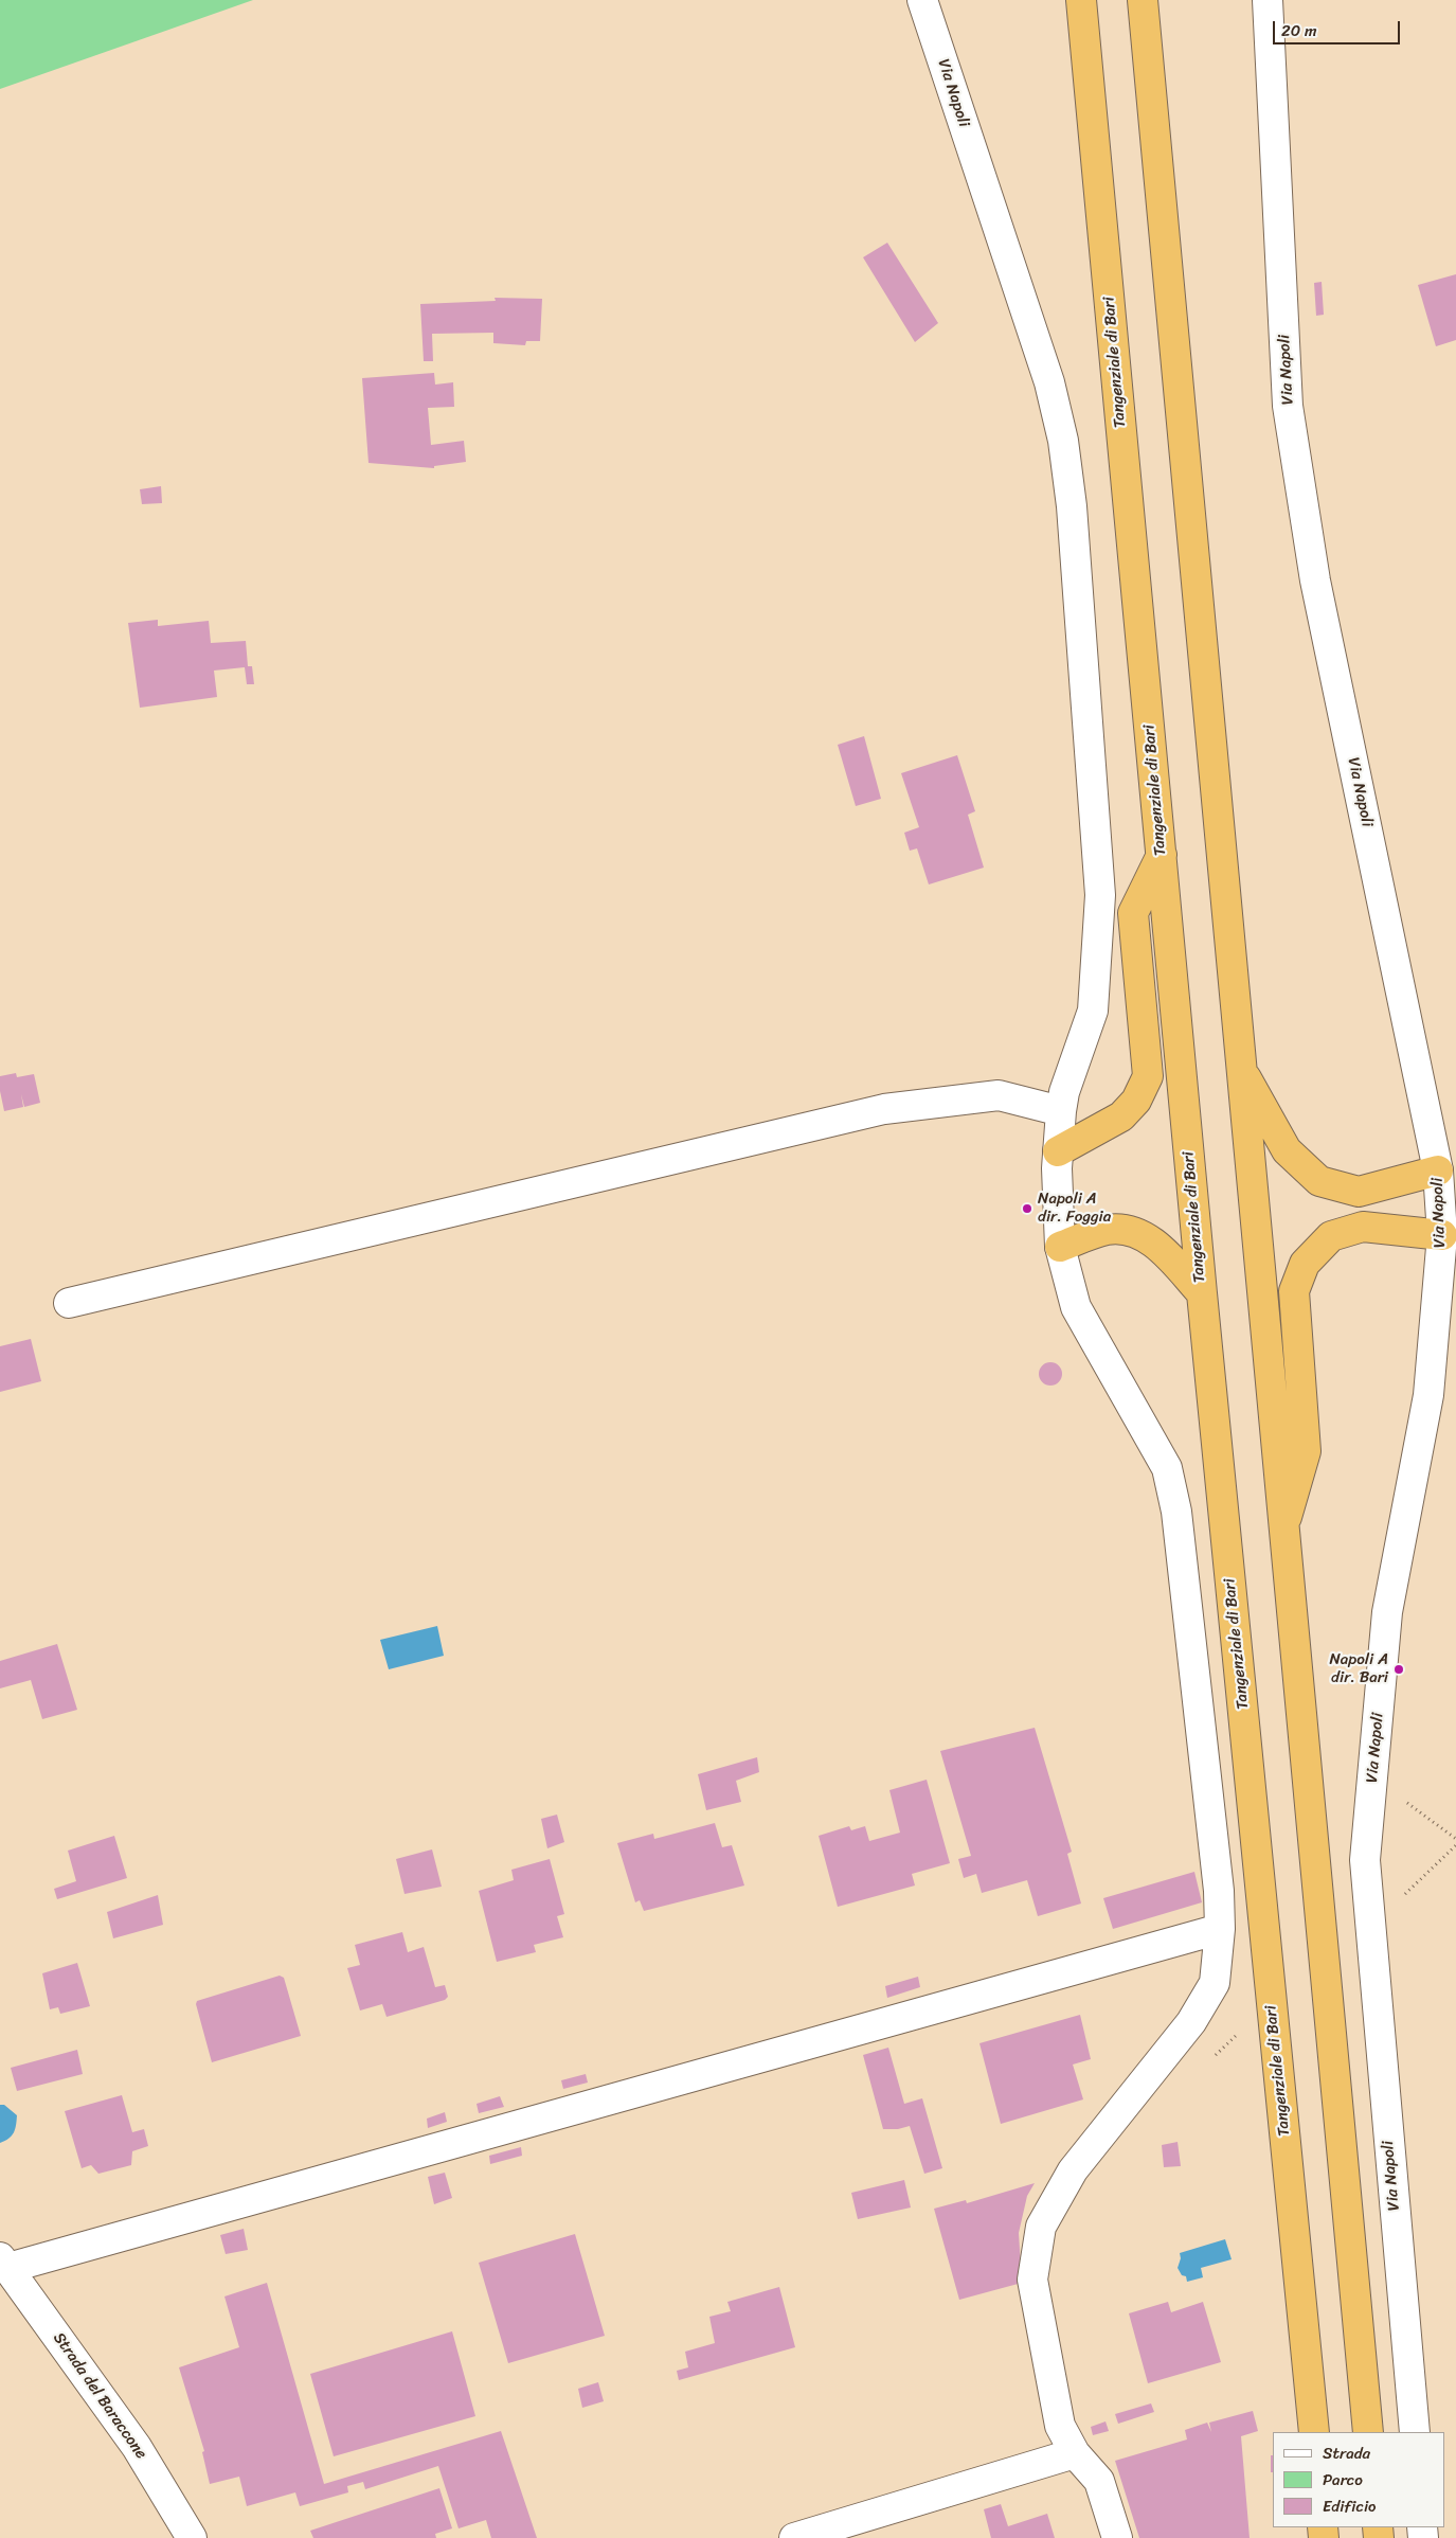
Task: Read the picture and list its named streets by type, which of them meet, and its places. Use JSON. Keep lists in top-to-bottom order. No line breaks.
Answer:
{"streets":{"highway":["Tangenziale di Bari"],"street":["Via Napoli","Strada del Baraccone"]},"places":["Napoli A dir. Foggia","Napoli A dir. Bari"],"legend":["Strada","Parco","Edificio"],"scale_bar":"20 m"}
